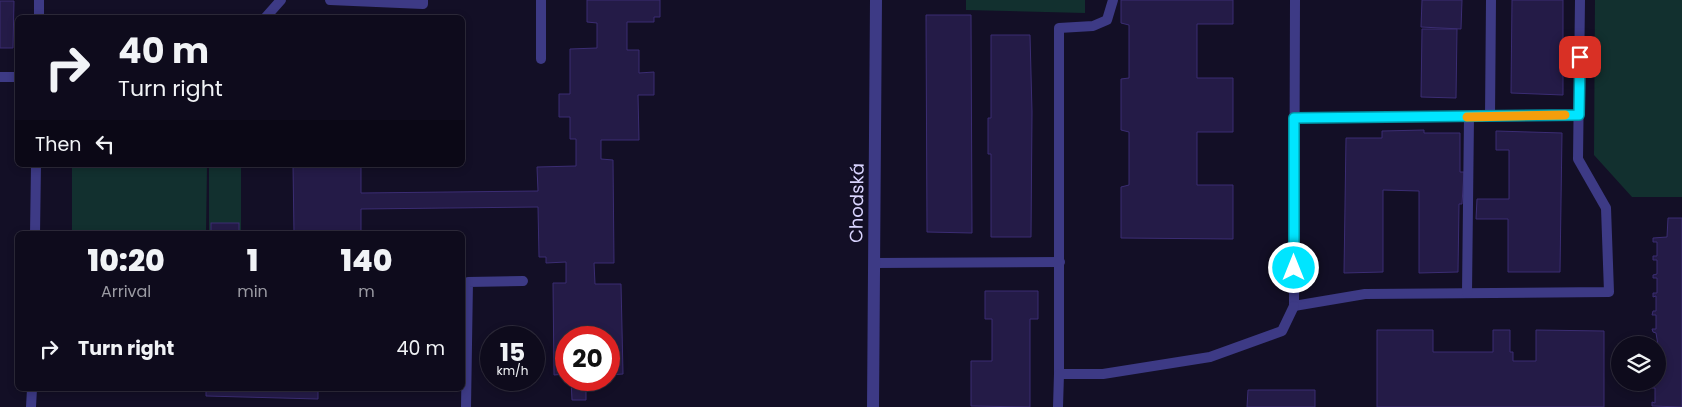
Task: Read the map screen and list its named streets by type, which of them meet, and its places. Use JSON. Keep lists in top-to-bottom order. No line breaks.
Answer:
{"streets":{"street":["Chodská"]},"page":{"turn":["40 m","Turn right"],"then":"Then","eta":["10:20","Arrival","1","min","140","m"],"list":[{"name":"Turn right","value":"40 m"}],"speed":"15 km/h","limit":"20"}}
